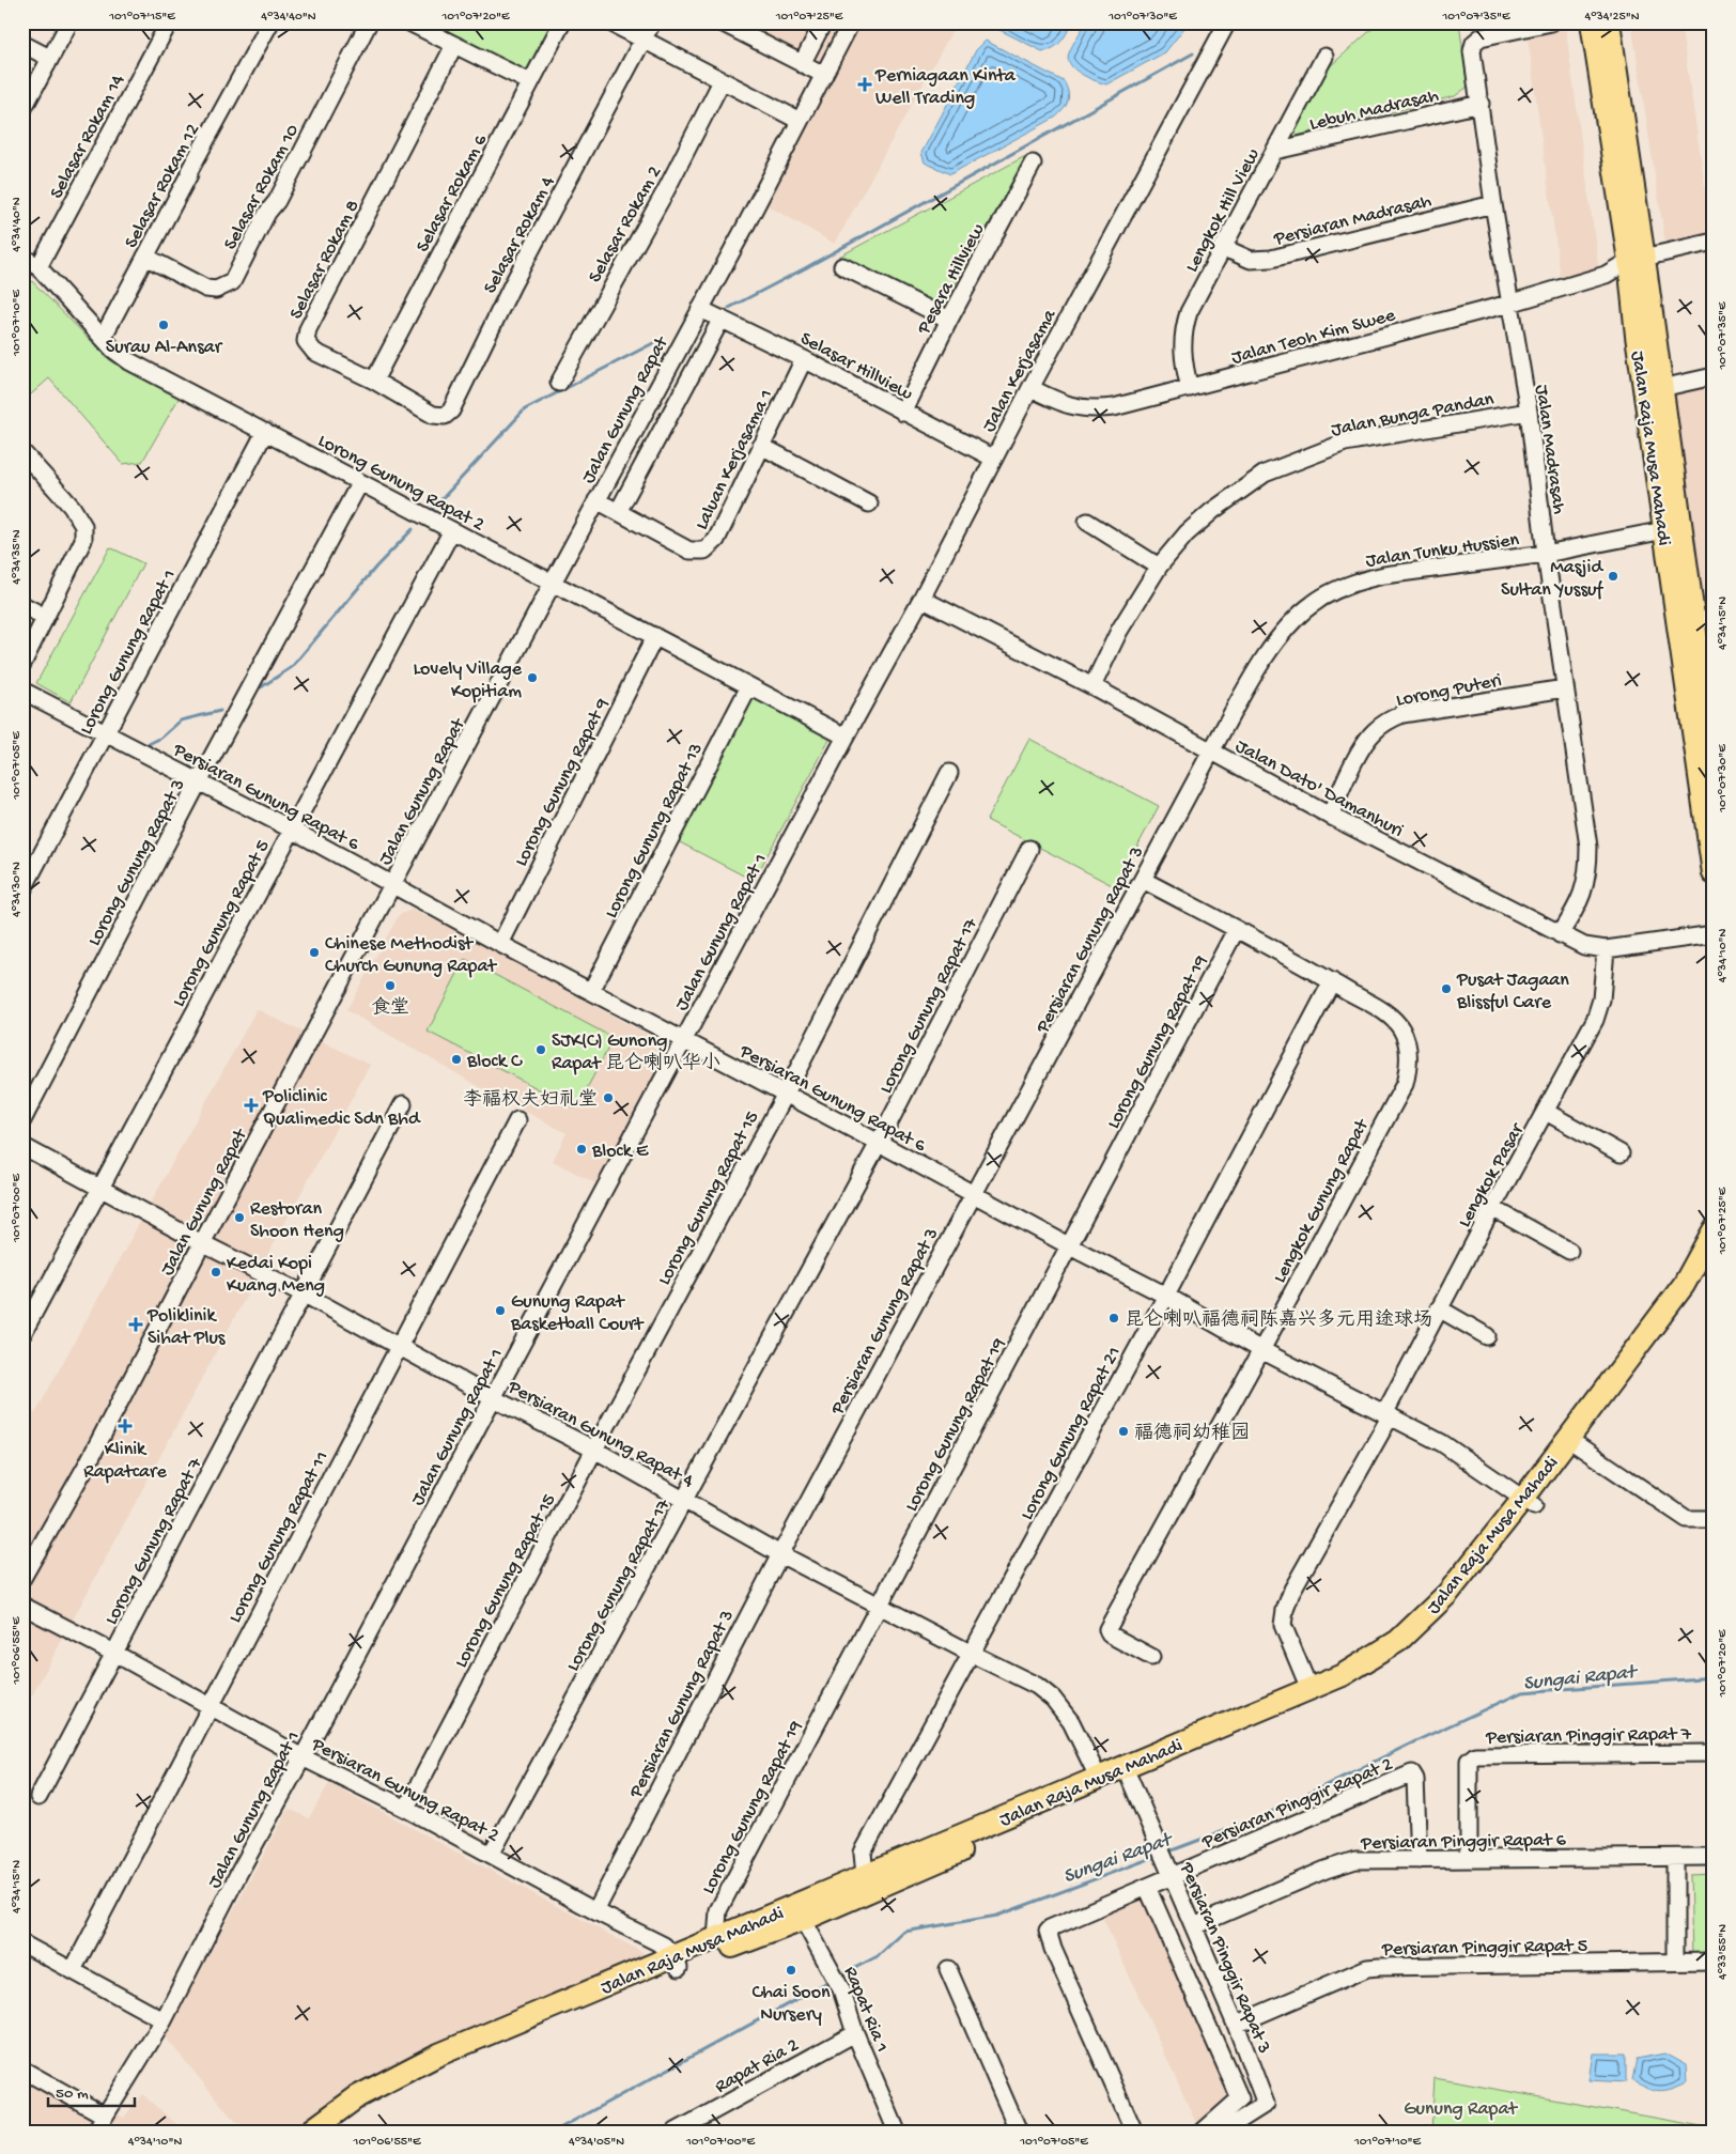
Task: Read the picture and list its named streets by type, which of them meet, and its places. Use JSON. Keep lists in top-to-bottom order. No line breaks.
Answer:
{"streets":{"main road":["Jalan Raja Musa Mahadi"],"street":["Lebuh Madrasah","Selasar Rokam 14","Selasar Rokam 12","Selasar Rokam 10","Selasar Rokam 6","Lengkok Hill View","Persiaran Madrasah","Selasar Rokam 2","Selasar Rokam 4","Selasar Rokam 8","Pesara Hillview","Jalan Teoh Kim Swee","Selasar Hillview","Jalan Kerjasama","Jalan Gunung Rapat","Jalan Bunga Pandan","Jalan Madrasah","Laluan Kerjasama 1","Lorong Gunung Rapat 2","Jalan Tunku Hussien","Lorong Gunung Rapat 1","Lorong Puteri","Lorong Gunung Rapat 9","Jalan Dato' Damanhuri","Persiaran Gunung Rapat 6","Lorong Gunung Rapat 13","Lorong Gunung Rapat 3","Lorong Gunung Rapat 5","Jalan Gunung Rapat 1","Persiaran Gunung Rapat 3","Lorong Gunung Rapat 17","Lorong Gunung Rapat 19","Lengkok Pasar","Lorong Gunung Rapat 15","Lengkok Gunung Rapat","Persiaran Gunung Rapat 4","Lorong Gunung Rapat 21","Lorong Gunung Rapat 11","Lorong Gunung Rapat 7","Persiaran Pinggir Rapat 7","Persiaran Gunung Rapat 2","Persiaran Pinggir Rapat 2","Persiaran Pinggir Rapat 6","Persiaran Pinggir Rapat 5","Persiaran Pinggir Rapat 3","Rapat Ria 1","Rapat Ria 2"]},"crossings":[["Lebuh Madrasah","Lengkok Hill View"],["Lebuh Madrasah","Jalan Madrasah"],["Selasar Rokam 14","Lorong Gunung Rapat 2"],["Selasar Rokam 12","Selasar Rokam 10"],["Selasar Rokam 12","Lorong Gunung Rapat 2"],["Selasar Rokam 6","Selasar Rokam 8"],["Lengkok Hill View","Persiaran Madrasah"],["Lengkok Hill View","Jalan Teoh Kim Swee"],["Persiaran Madrasah","Jalan Madrasah"],["Selasar Rokam 4","Selasar Rokam 8"],["Pesara Hillview","Selasar Hillview"],["Jalan Teoh Kim Swee","Jalan Kerjasama"],["Jalan Teoh Kim Swee","Jalan Raja Musa Mahadi"],["Jalan Teoh Kim Swee","Jalan Madrasah"],["Selasar Hillview","Jalan Kerjasama"],["Selasar Hillview","Jalan Gunung Rapat"],["Selasar Hillview","Laluan Kerjasama 1"],["Jalan Kerjasama","Lorong Gunung Rapat 2"],["Jalan Kerjasama","Jalan Dato' Damanhuri"],["Jalan Kerjasama","Jalan Gunung Rapat 1"],["Jalan Gunung Rapat","Laluan Kerjasama 1"],["Jalan Gunung Rapat","Lorong Gunung Rapat 2"],["Jalan Gunung Rapat","Persiaran Gunung Rapat 6"],["Jalan Gunung Rapat","Persiaran Gunung Rapat 4"],["Jalan Bunga Pandan","Jalan Madrasah"],["Jalan Bunga Pandan","Jalan Dato' Damanhuri"],["Jalan Raja Musa Mahadi","Jalan Tunku Hussien"],["Jalan Raja Musa Mahadi","Persiaran Gunung Rapat 6"],["Jalan Raja Musa Mahadi","Lorong Gunung Rapat 19"],["Jalan Raja Musa Mahadi","Lengkok Pasar"],["Jalan Raja Musa Mahadi","Persiaran Gunung Rapat 4"],["Jalan Raja Musa Mahadi","Lorong Gunung Rapat 21"],["Jalan Raja Musa Mahadi","Persiaran Gunung Rapat 2"],["Jalan Raja Musa Mahadi","Persiaran Pinggir Rapat 3"],["Jalan Raja Musa Mahadi","Rapat Ria 1"],["Jalan Madrasah","Jalan Tunku Hussien"],["Jalan Madrasah","Lorong Puteri"],["Jalan Madrasah","Jalan Dato' Damanhuri"],["Lorong Gunung Rapat 2","Lorong Gunung Rapat 1"],["Lorong Gunung Rapat 2","Lorong Gunung Rapat 9"],["Lorong Gunung Rapat 2","Lorong Gunung Rapat 13"],["Lorong Gunung Rapat 2","Lorong Gunung Rapat 3"],["Lorong Gunung Rapat 2","Lorong Gunung Rapat 5"],["Lorong Gunung Rapat 2","Jalan Gunung Rapat 1"],["Jalan Tunku Hussien","Jalan Dato' Damanhuri"],["Jalan Tunku Hussien","Persiaran Gunung Rapat 3"],["Lorong Gunung Rapat 1","Persiaran Gunung Rapat 6"],["Lorong Puteri","Jalan Dato' Damanhuri"],["Lorong Gunung Rapat 9","Persiaran Gunung Rapat 6"],["Jalan Dato' Damanhuri","Persiaran Gunung Rapat 3"],["Jalan Dato' Damanhuri","Lengkok Pasar"],["Persiaran Gunung Rapat 6","Lorong Gunung Rapat 13"],["Persiaran Gunung Rapat 6","Lorong Gunung Rapat 3"],["Persiaran Gunung Rapat 6","Lorong Gunung Rapat 5"],["Persiaran Gunung Rapat 6","Jalan Gunung Rapat 1"],["Persiaran Gunung Rapat 6","Persiaran Gunung Rapat 3"],["Persiaran Gunung Rapat 6","Lorong Gunung Rapat 17"],["Persiaran Gunung Rapat 6","Lorong Gunung Rapat 19"],["Persiaran Gunung Rapat 6","Lengkok Pasar"],["Persiaran Gunung Rapat 6","Lorong Gunung Rapat 15"],["Persiaran Gunung Rapat 6","Lengkok Gunung Rapat"],["Persiaran Gunung Rapat 6","Lorong Gunung Rapat 21"],["Lorong Gunung Rapat 5","Persiaran Gunung Rapat 4"],["Jalan Gunung Rapat 1","Persiaran Gunung Rapat 4"],["Jalan Gunung Rapat 1","Persiaran Gunung Rapat 2"],["Persiaran Gunung Rapat 3","Lengkok Gunung Rapat"],["Persiaran Gunung Rapat 3","Persiaran Gunung Rapat 4"],["Persiaran Gunung Rapat 3","Persiaran Gunung Rapat 2"],["Lorong Gunung Rapat 17","Persiaran Gunung Rapat 4"],["Lorong Gunung Rapat 17","Persiaran Gunung Rapat 2"],["Lorong Gunung Rapat 19","Lengkok Gunung Rapat"],["Lorong Gunung Rapat 19","Persiaran Gunung Rapat 4"],["Lorong Gunung Rapat 15","Persiaran Gunung Rapat 4"],["Lorong Gunung Rapat 15","Persiaran Gunung Rapat 2"],["Lengkok Gunung Rapat","Lorong Gunung Rapat 21"],["Persiaran Gunung Rapat 4","Lorong Gunung Rapat 21"],["Persiaran Gunung Rapat 4","Lorong Gunung Rapat 11"],["Persiaran Gunung Rapat 4","Lorong Gunung Rapat 7"],["Lorong Gunung Rapat 11","Persiaran Gunung Rapat 2"],["Lorong Gunung Rapat 7","Persiaran Gunung Rapat 2"],["Persiaran Pinggir Rapat 7","Persiaran Pinggir Rapat 6"],["Persiaran Pinggir Rapat 2","Persiaran Pinggir Rapat 6"],["Persiaran Pinggir Rapat 2","Persiaran Pinggir Rapat 3"],["Persiaran Pinggir Rapat 6","Persiaran Pinggir Rapat 3"],["Persiaran Pinggir Rapat 5","Persiaran Pinggir Rapat 3"],["Rapat Ria 1","Rapat Ria 2"]],"water":["Sungai Rapat"],"parks":["Gunung Rapat"],"places":{"health":["Perniagaan Kinta Well Trading","Policlinic Qualimedic Sdn Bhd","Poliklinik Sihat Plus","Klinik Rapatcare"],"other":["Surau Al-Ansar","Masjid Sultan Yussuf","Lovely Village Kopitiam","Chinese Methodist Church Gunung Rapat","食堂","Pusat Jagaan Blissful Care","SJK(C) Gunong Rapat 昆仑喇叭华小","Block C","李福权夫妇礼堂","Block E","Restoran Shoon Heng","Kedai Kopi Kuang Meng","Gunung Rapat Basketball Court","昆仑喇叭福德祠陈嘉兴多元用途球场","福德祠幼稚园","Chai Soon Nursery"]},"scale_bar":"50 m","coordinates":["101°07'15\"E","4°34'40\"N","101°07'20\"E","101°07'25\"E","101°07'30\"E","101°07'35\"E","4°34'25\"N","101°07'10\"E","4°34'35\"N","4°34'15\"N","101°07'05\"E","4°34'30\"N","4°34'10\"N","101°07'00\"E","101°06'55\"E","4°33'55\"N","4°34'05\"N"]}
